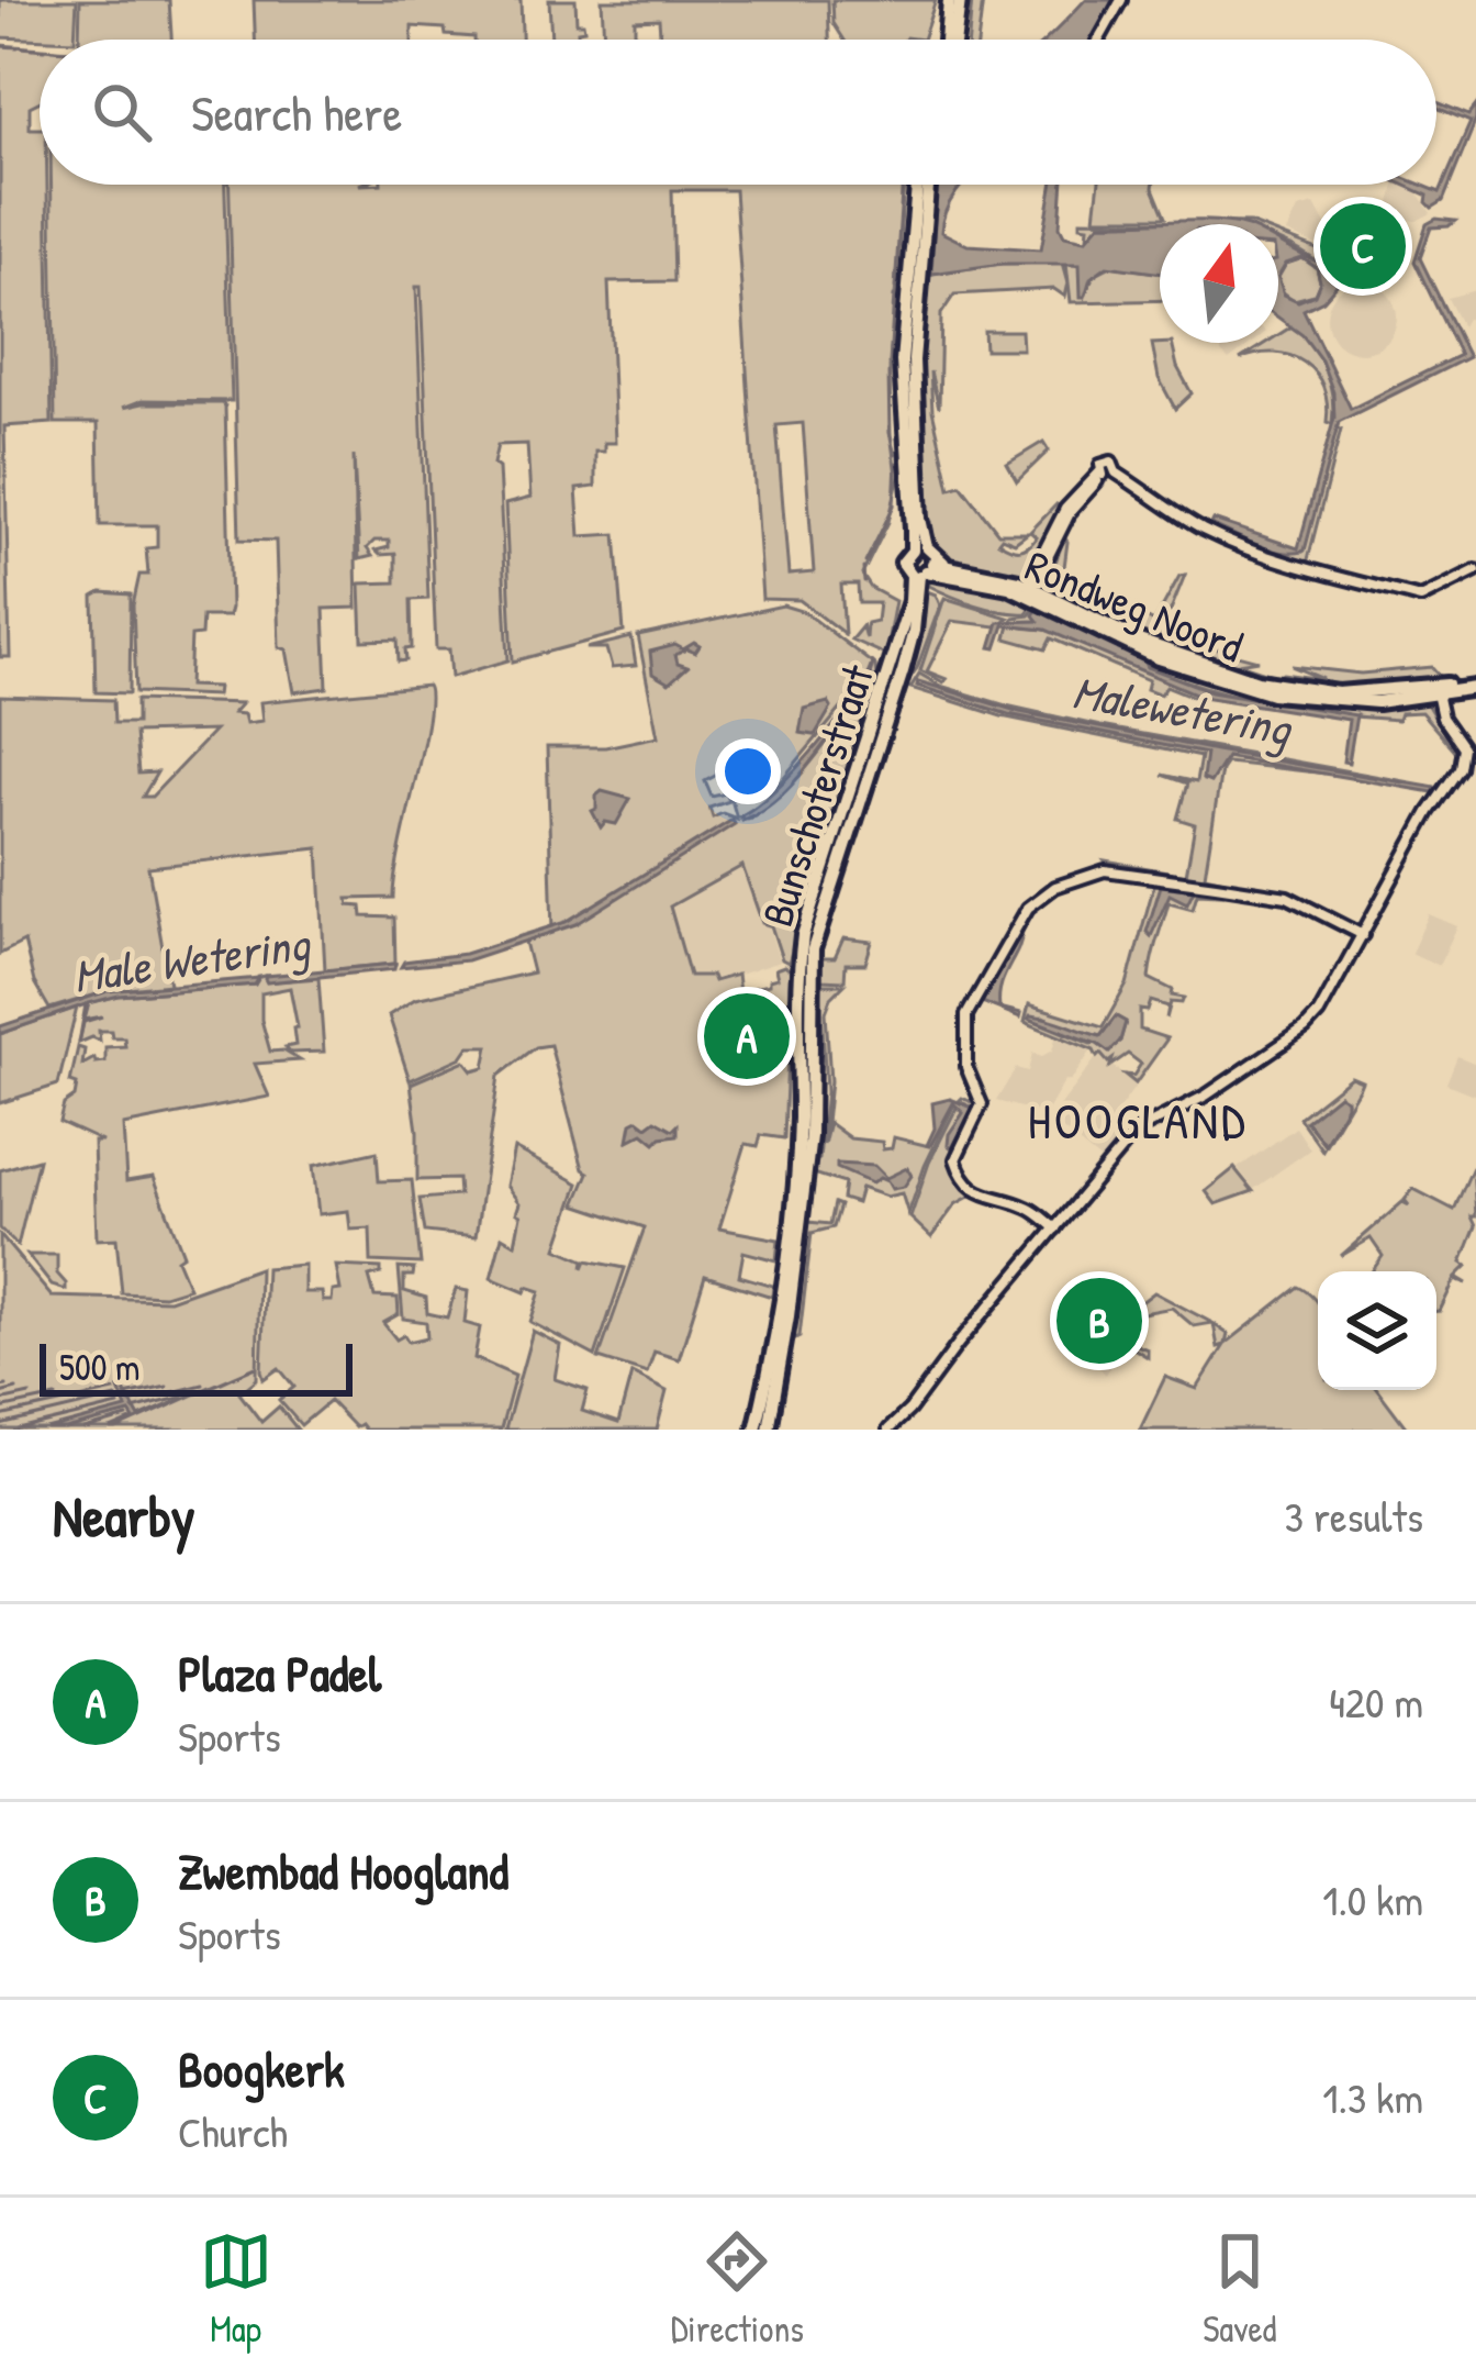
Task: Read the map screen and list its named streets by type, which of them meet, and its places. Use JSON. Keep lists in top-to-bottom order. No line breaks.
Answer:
{"streets":{"main road":["Rondweg Noord","Bunschoterstraat"]},"crossings":[["Rondweg Noord","Bunschoterstraat"]],"districts":["HOOGLAND"],"water":["Malewetering","Male Wetering"],"scale_bar":"500 m","north":"top","page":{"search":"Search here","pins":["C","A","B"],"scale":"500 m","heading":["Nearby","3 results"],"list":[{"mark":"A","name":"Plaza Padel","note":"Sports","value":"420 m"},{"mark":"B","name":"Zwembad Hoogland","note":"Sports","value":"1.0 km"},{"mark":"C","name":"Boogkerk","note":"Church","value":"1.3 km"}],"nav":["Map","Directions","Saved"]}}
